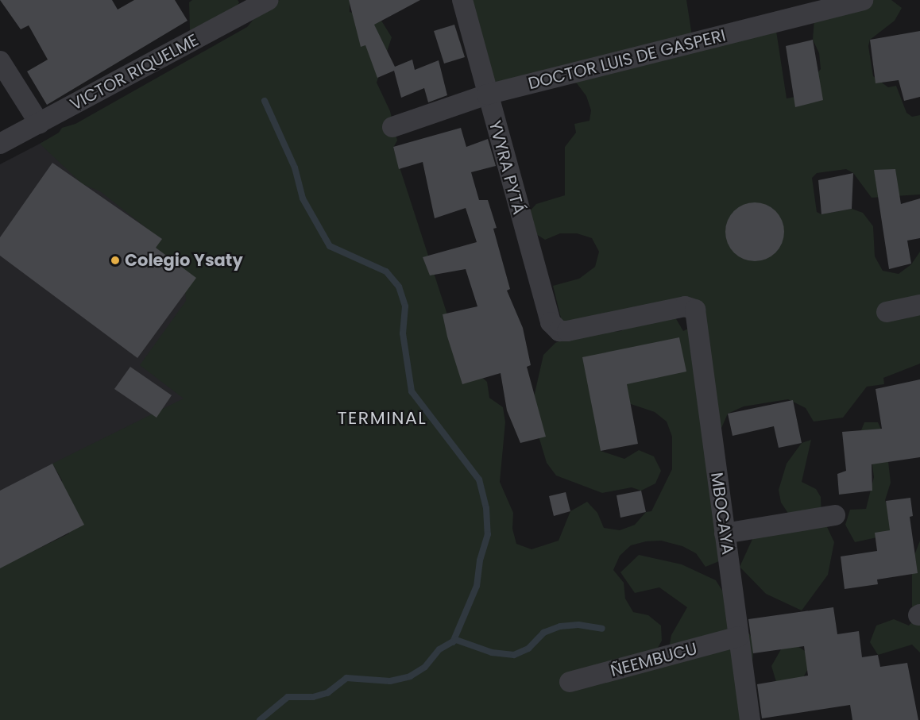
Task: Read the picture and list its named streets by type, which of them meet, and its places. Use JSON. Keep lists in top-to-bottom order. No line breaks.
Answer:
{"streets":{"street":["DOCTOR LUIS DE GASPERI","VICTOR RIQUELME","YVYRA PYTÁ","MBOCAYA","ÑEEMBUCU"]},"crossings":[["DOCTOR LUIS DE GASPERI","YVYRA PYTÁ"],["YVYRA PYTÁ","MBOCAYA"],["MBOCAYA","ÑEEMBUCU"]],"districts":["TERMINAL"],"places":["Colegio Ysaty"]}
